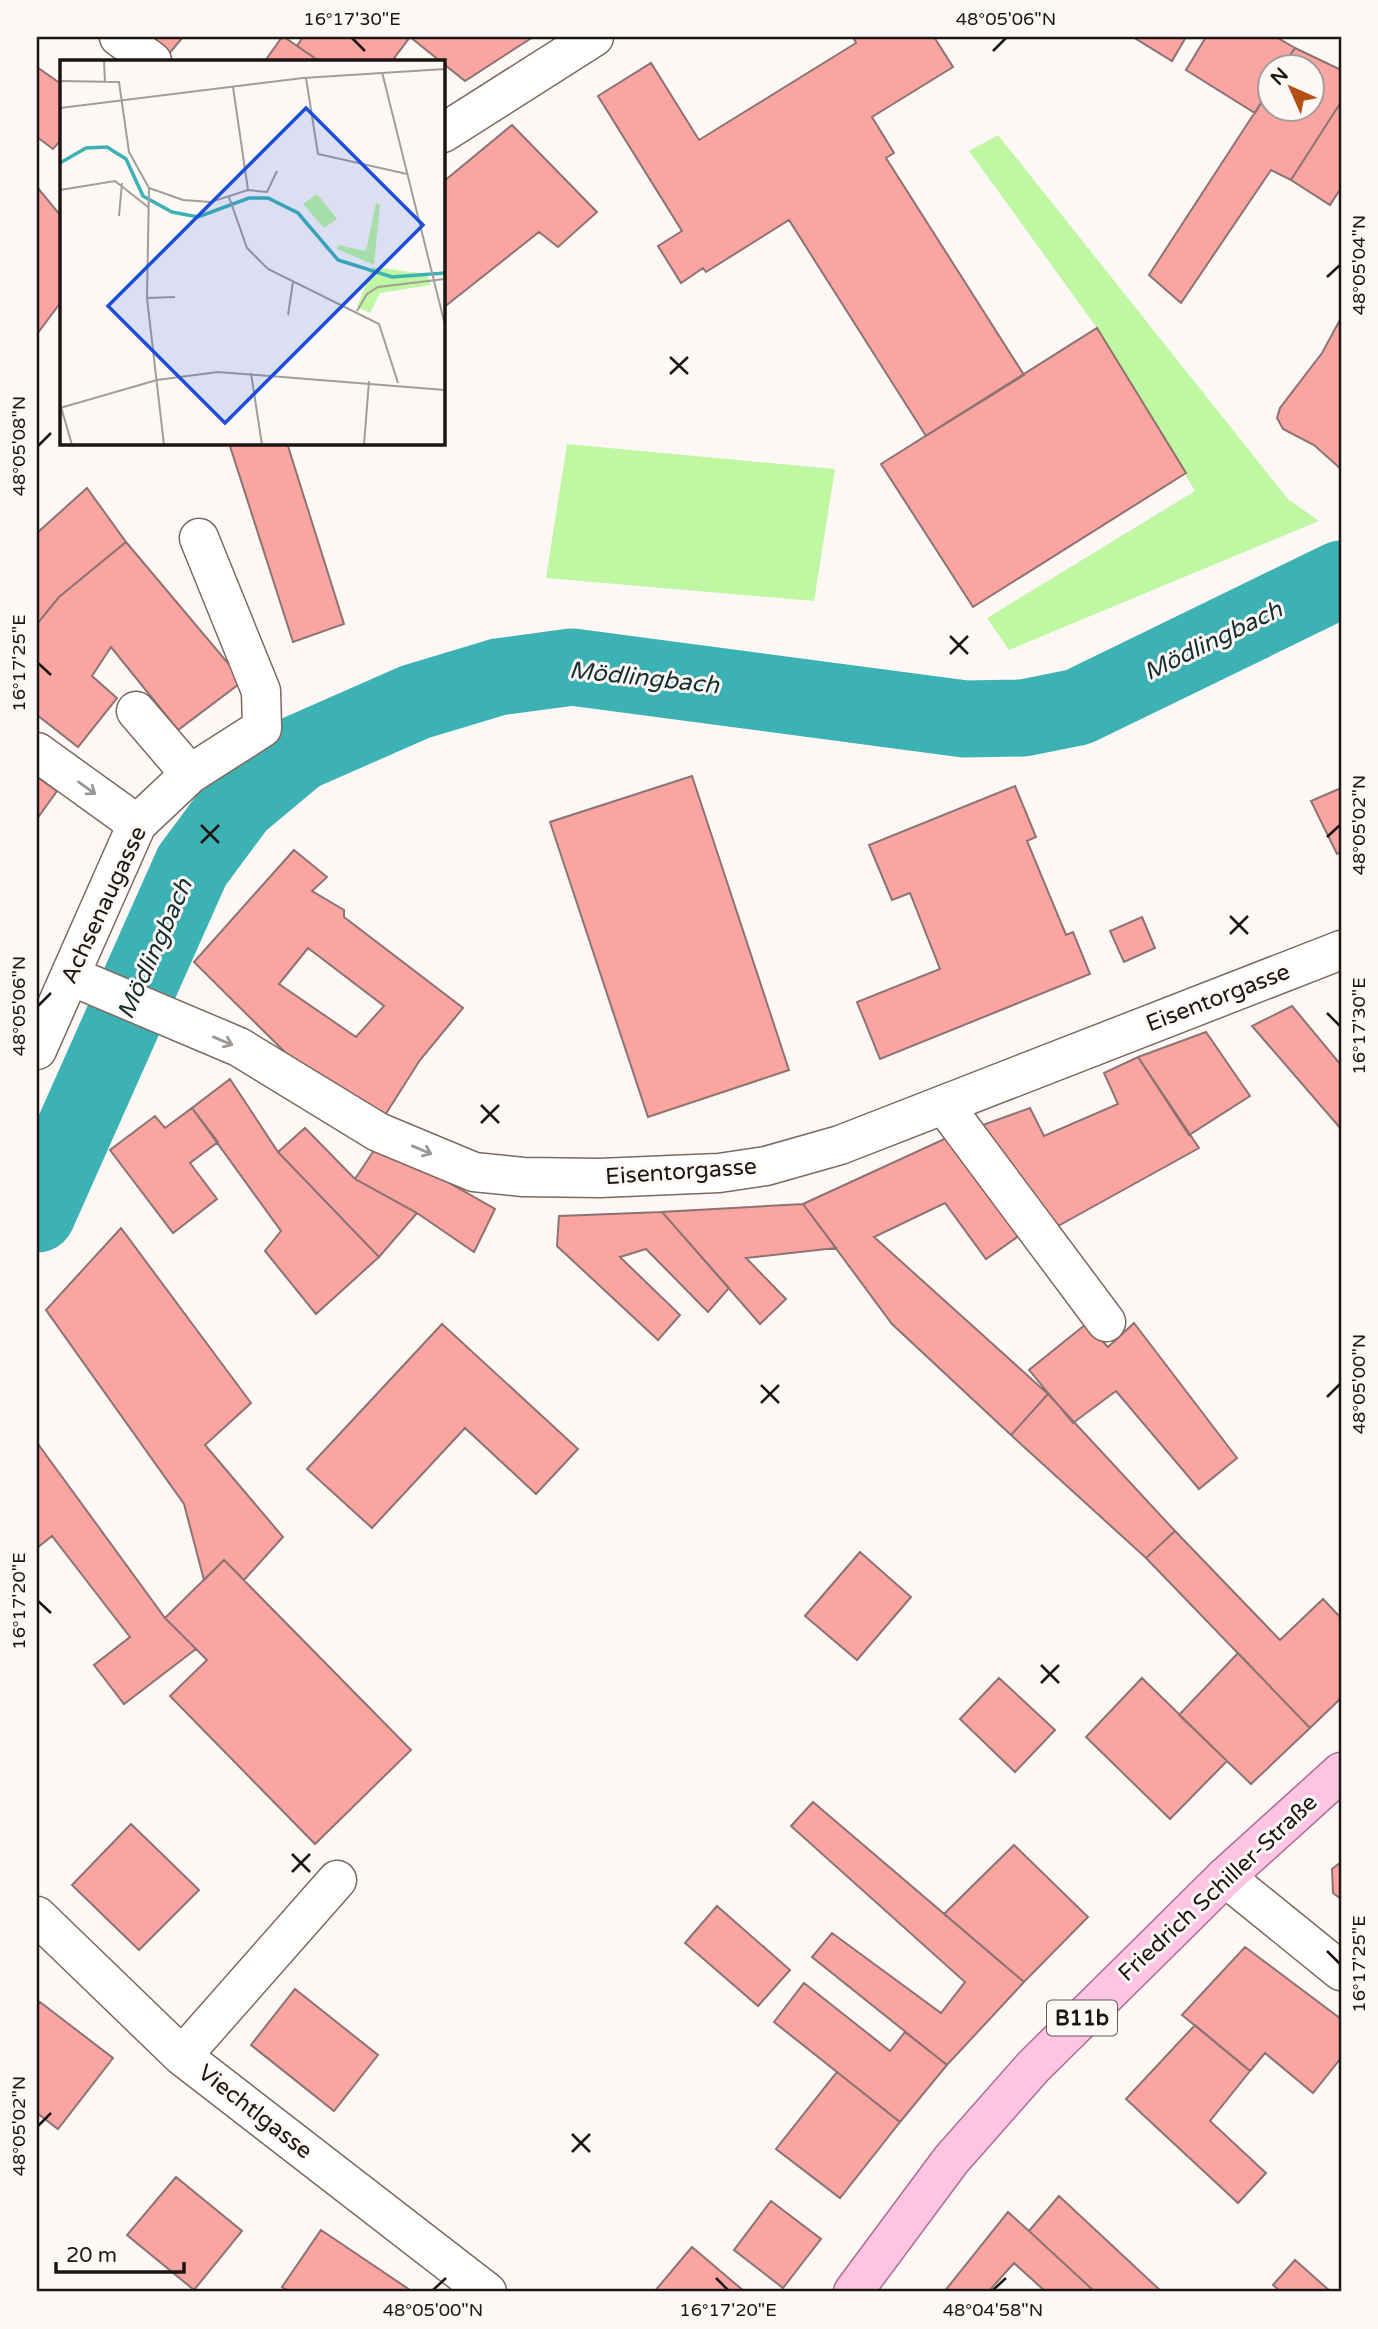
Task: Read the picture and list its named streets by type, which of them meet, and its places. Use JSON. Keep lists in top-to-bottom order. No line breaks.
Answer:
{"streets":{"main road":["Friedrich Schiller-Straße","B11b"],"street":["Achsenaugasse","Eisentorgasse","Viechtlgasse"]},"crossings":[["Achsenaugasse","Eisentorgasse"]],"one_way":["Eisentorgasse"],"water":["Mödlingbach"],"scale_bar":"20 m","north":"top left","coordinates":["16°17'30\"E","48°05'06\"N","48°05'04\"N","48°05'08\"N","16°17'25\"E","48°05'02\"N","48°05'00\"N","16°17'20\"E","48°04'58\"N"]}
